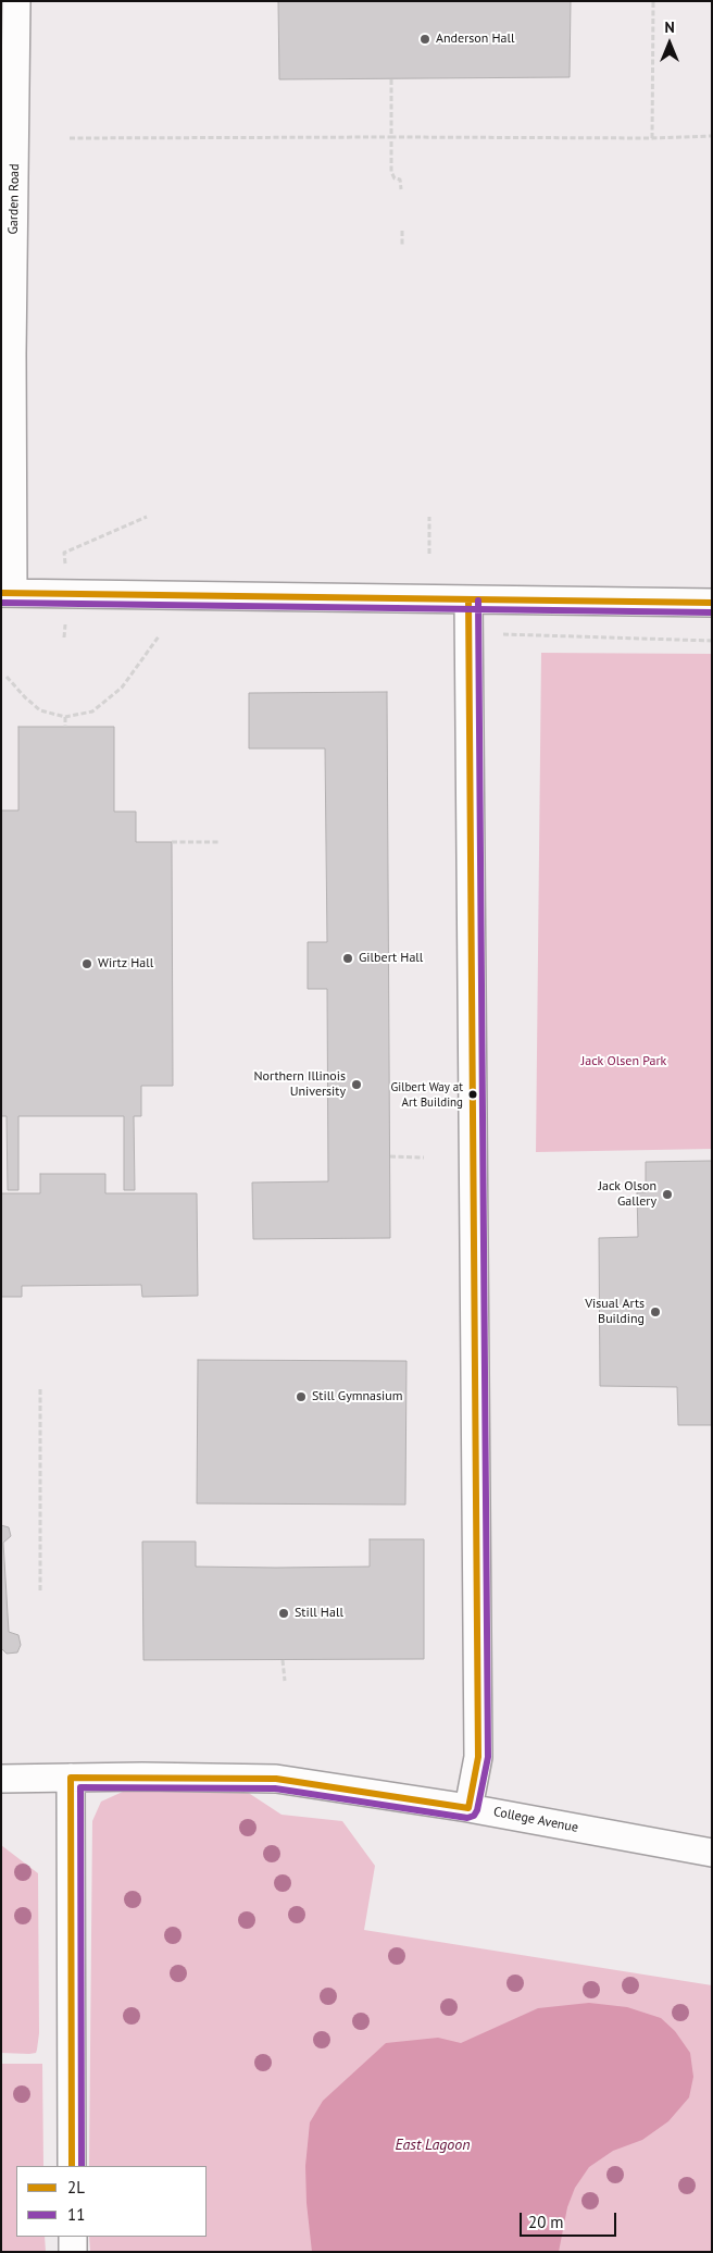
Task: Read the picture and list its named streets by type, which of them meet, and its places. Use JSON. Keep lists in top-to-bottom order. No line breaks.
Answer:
{"streets":{"street":["Garden Road","College Avenue"]},"water":["East Lagoon"],"parks":["Jack Olsen Park"],"places":["Anderson Hall","Gilbert Hall","Wirtz Hall","Northern Illinois University","Gilbert Way at Art Building","Jack Olson Gallery","Visual Arts Building","Still Gymnasium","Still Hall"],"lines":["transit line 2L","transit line 11"],"legend":["2L","11"],"scale_bar":"20 m","north":"top"}
